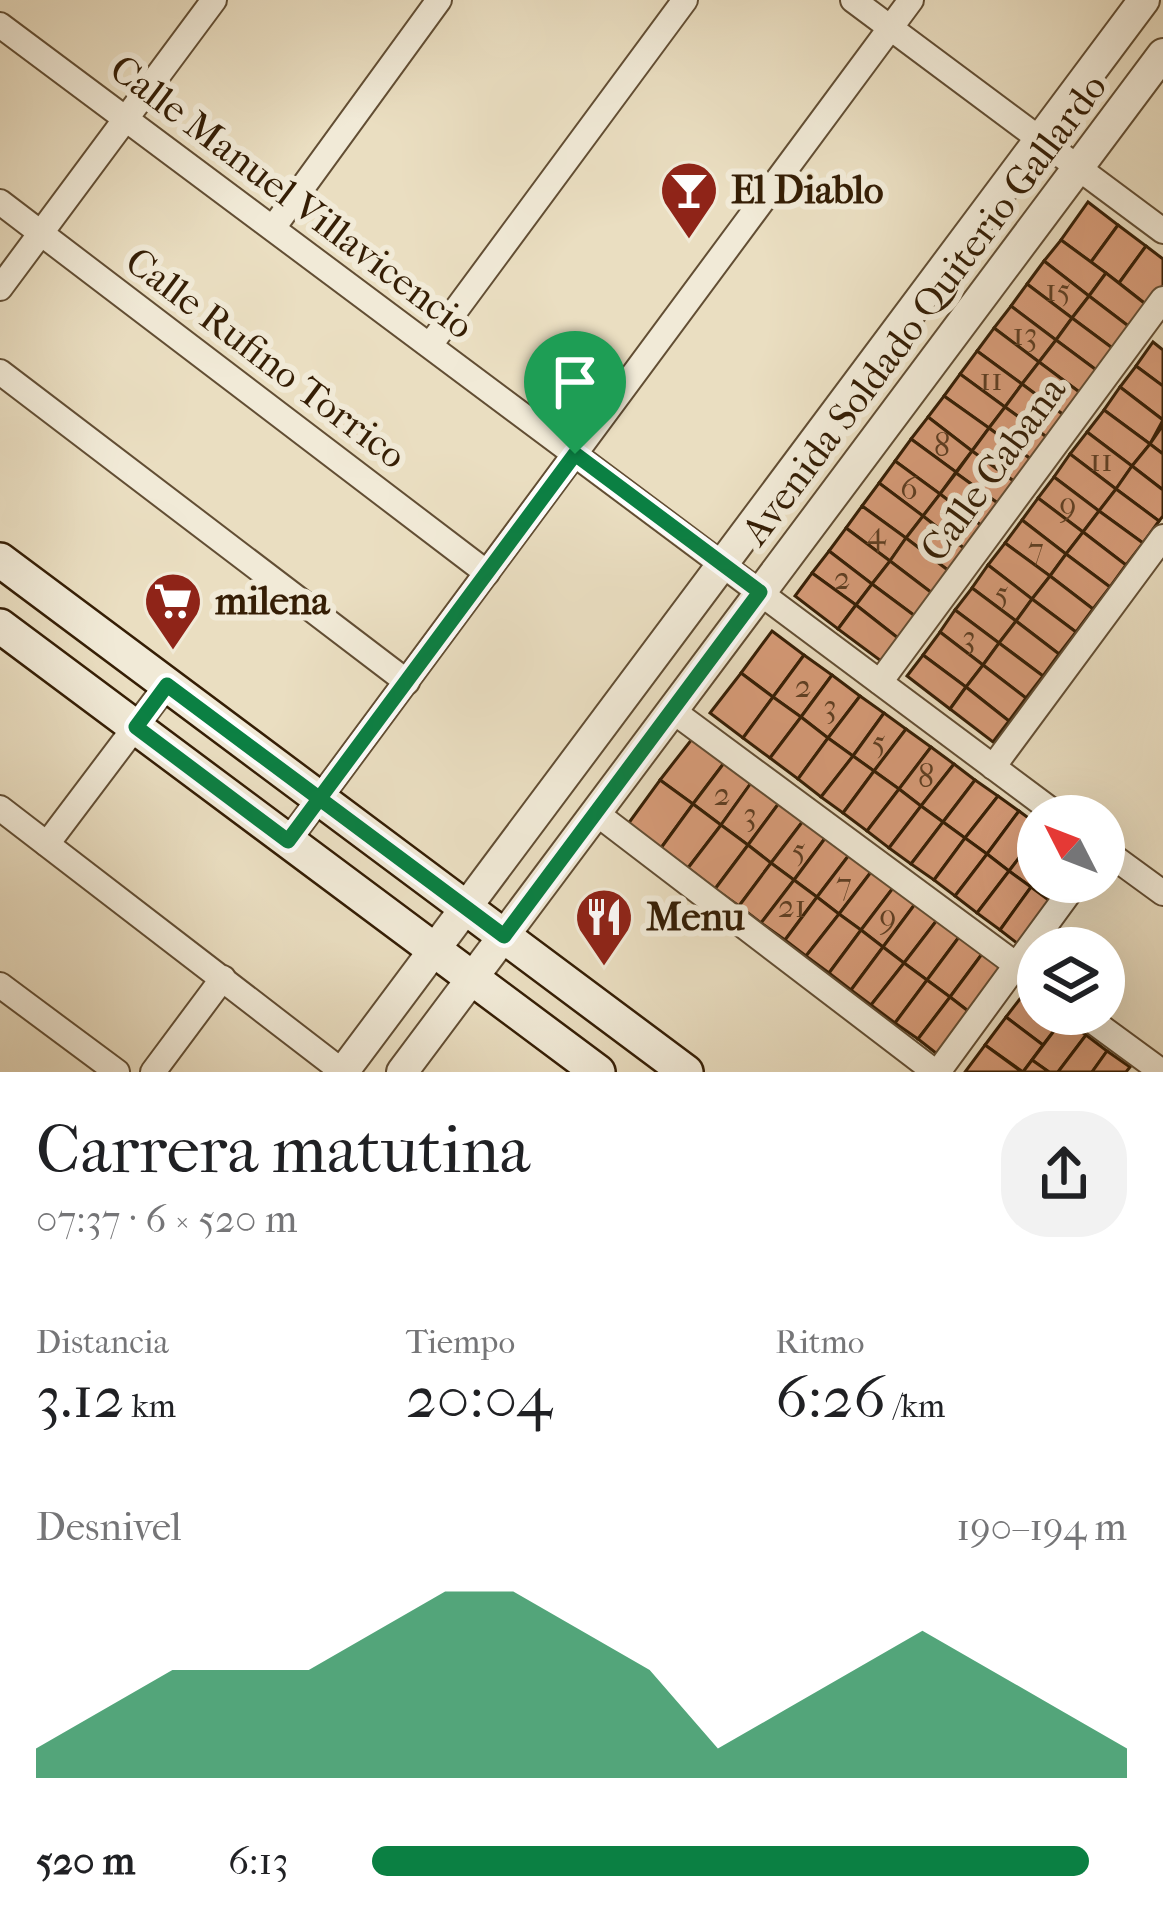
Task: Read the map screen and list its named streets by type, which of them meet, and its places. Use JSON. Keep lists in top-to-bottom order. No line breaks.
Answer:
{"streets":{"street":["Calle Manuel Villavicencio","Avenida Soldado Quiterio Gallardo","Calle Rufino Torrico","Calle Cabana"]},"crossings":[["Calle Manuel Villavicencio","Avenida Soldado Quiterio Gallardo"],["Calle Manuel Villavicencio","Calle Cabana"]],"places":{"bar":["El Diablo"],"supermarket":["milena"],"restaurant":["Menu"]},"house_numbers":["15","13","11","8","11","6","9","4","7","2","5","3","2","3","5","8","2","3","5","7","21","9"],"north":"top left","page":{"heading":["Carrera matutina","07:37 · 6 × 520 m"],"stats":[["Distancia","3.12 km"],["Tiempo","20:04"],["Ritmo","6:26 /km"]],"chart":["Desnivel","190–194 m"],"list":[{"name":"520 m","note":"6:13"}]}}
